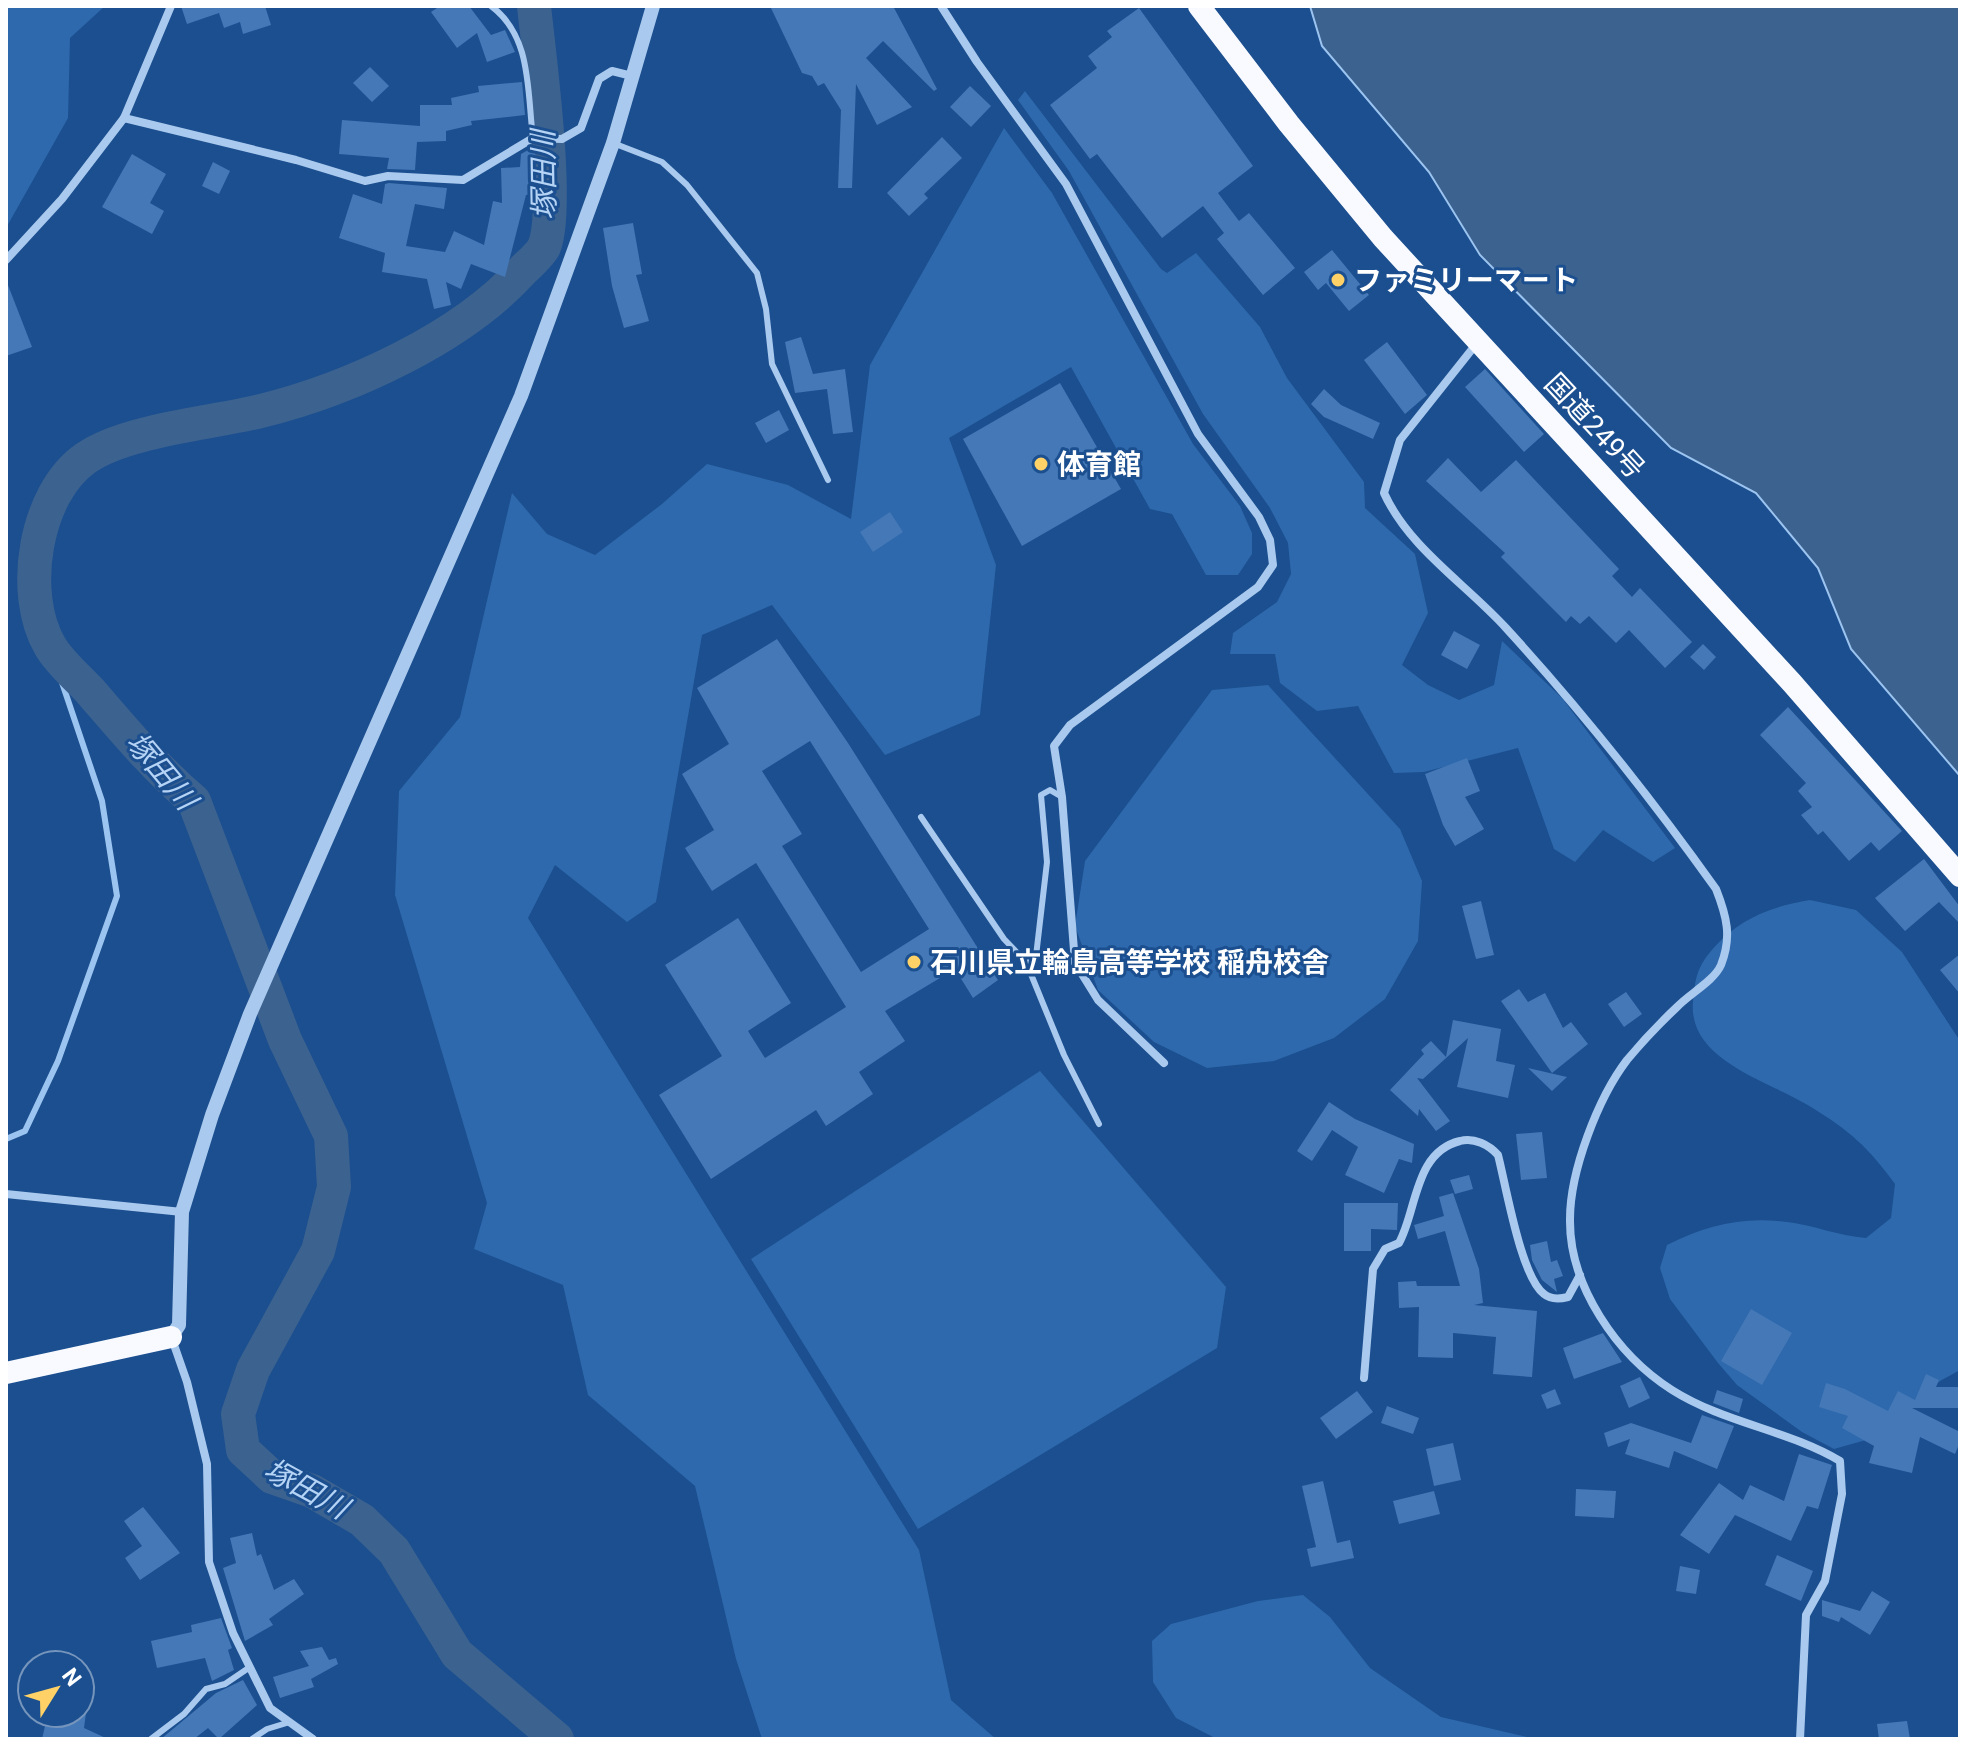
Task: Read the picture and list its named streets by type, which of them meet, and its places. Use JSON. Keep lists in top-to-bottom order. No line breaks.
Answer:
{"streets":{"highway":["国道249号"]},"water":["塚田川"],"places":["ファミリーマート","体育館","石川県立輪島高等学校 稲舟校舎"],"north":"top right"}
